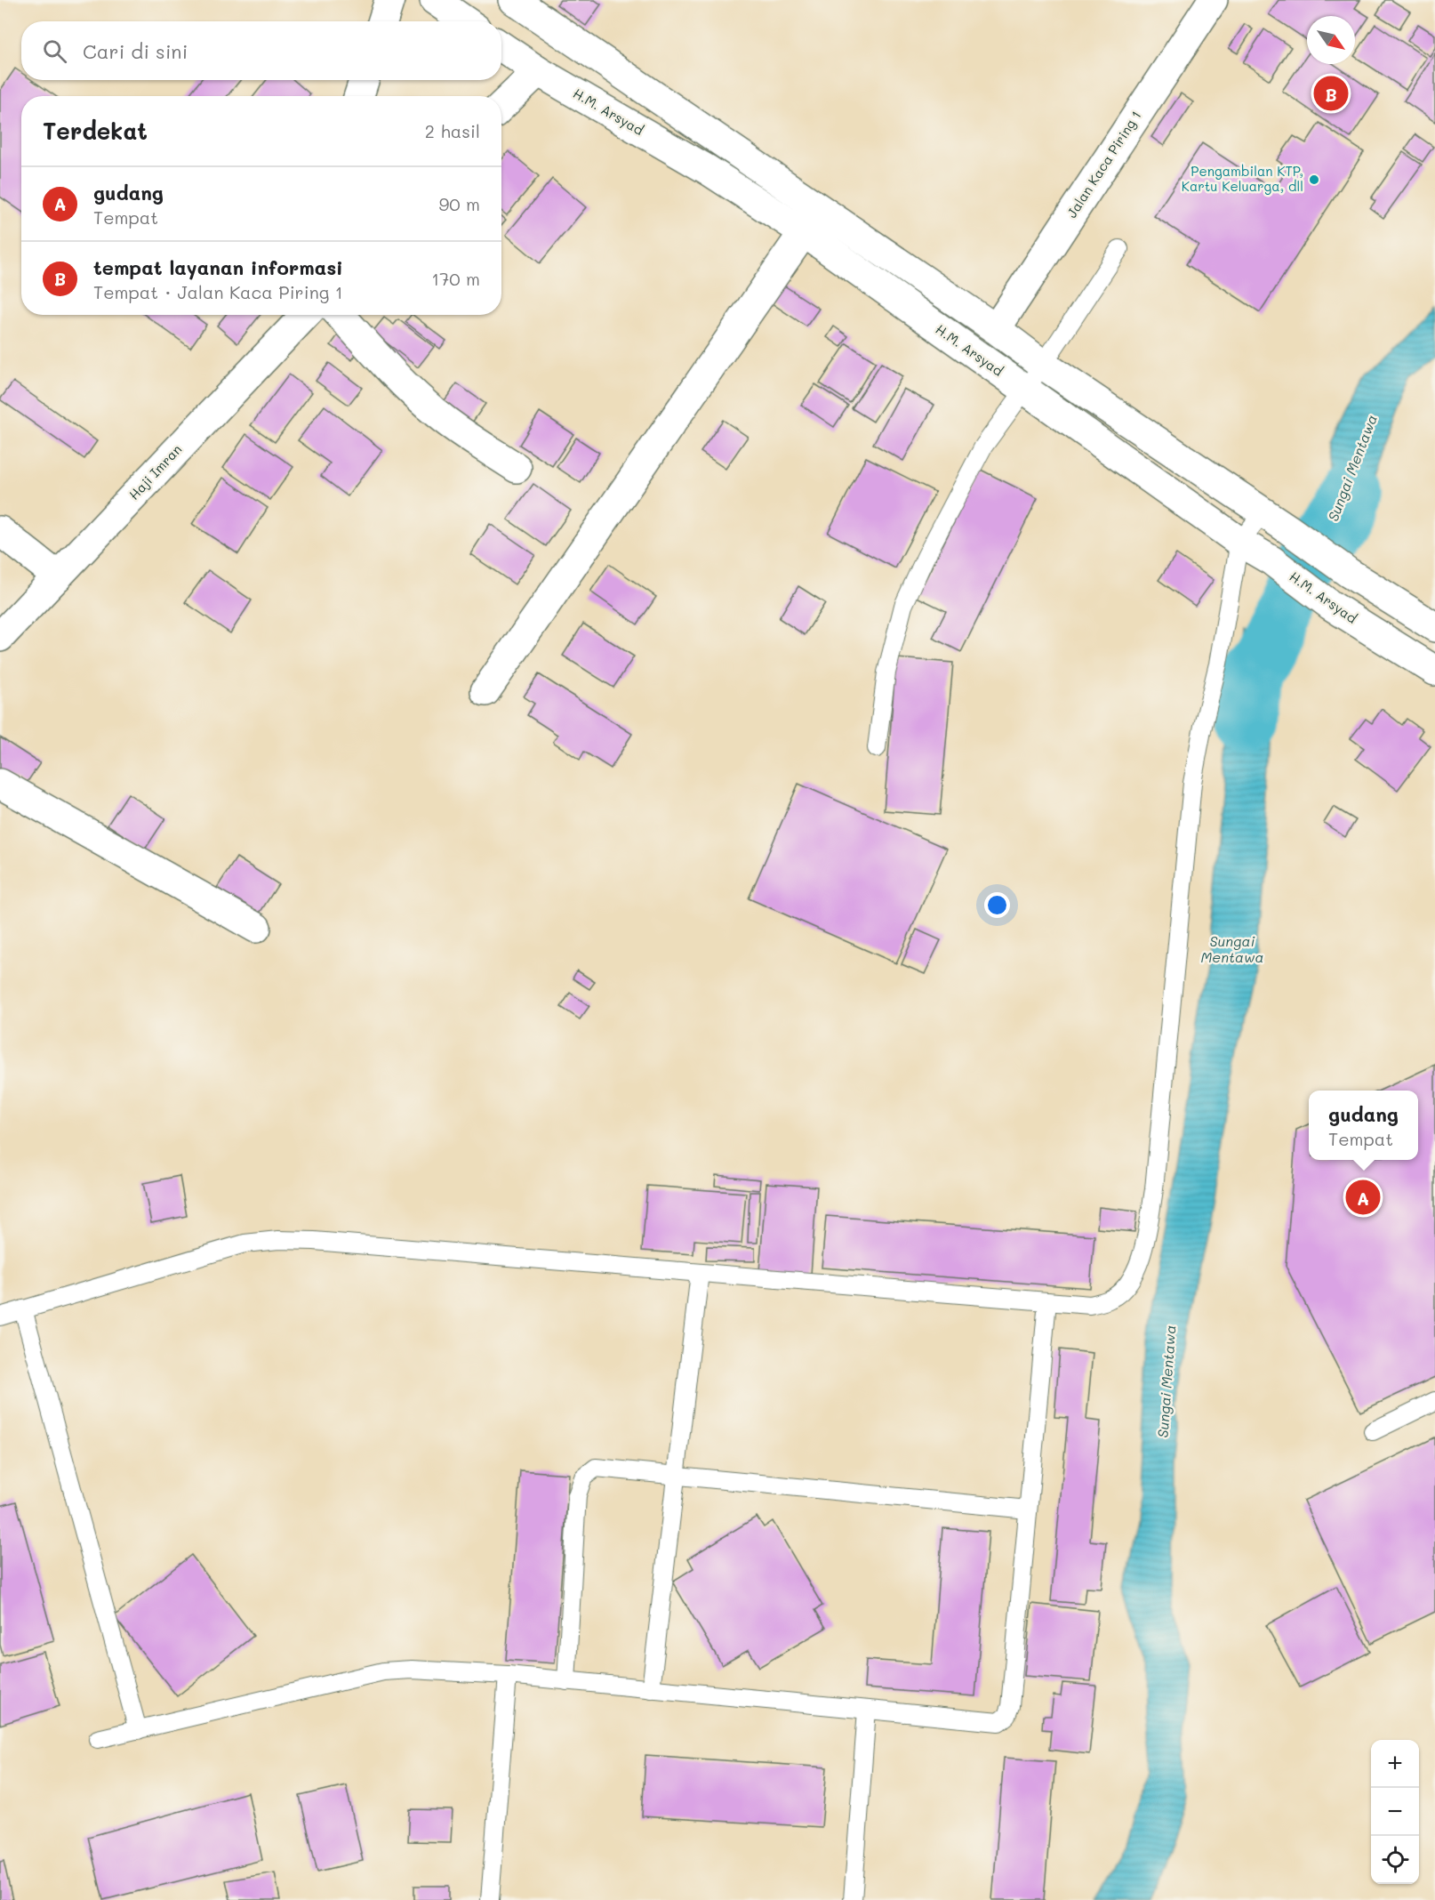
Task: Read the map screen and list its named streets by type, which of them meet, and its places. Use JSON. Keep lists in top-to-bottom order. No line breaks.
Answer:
{"streets":{"street":["H.M. Arsyad","Jalan Kaca Piring 1","Haji Imran"]},"water":["Sungai Mentawa"],"places":["Pengambilan KTP, Kartu Keluarga, dll"],"north":"bottom right","page":{"search":"Cari di sini","pins":["B","A"],"heading":["Terdekat","2 hasil"],"list":[{"mark":"A","name":"gudang","note":"Tempat","value":"90 m"},{"mark":"B","name":"tempat layanan informasi","note":"Tempat · Jalan Kaca Piring 1","value":"170 m"}],"popup":["gudang","Tempat"],"map_buttons":["+","−"]}}
